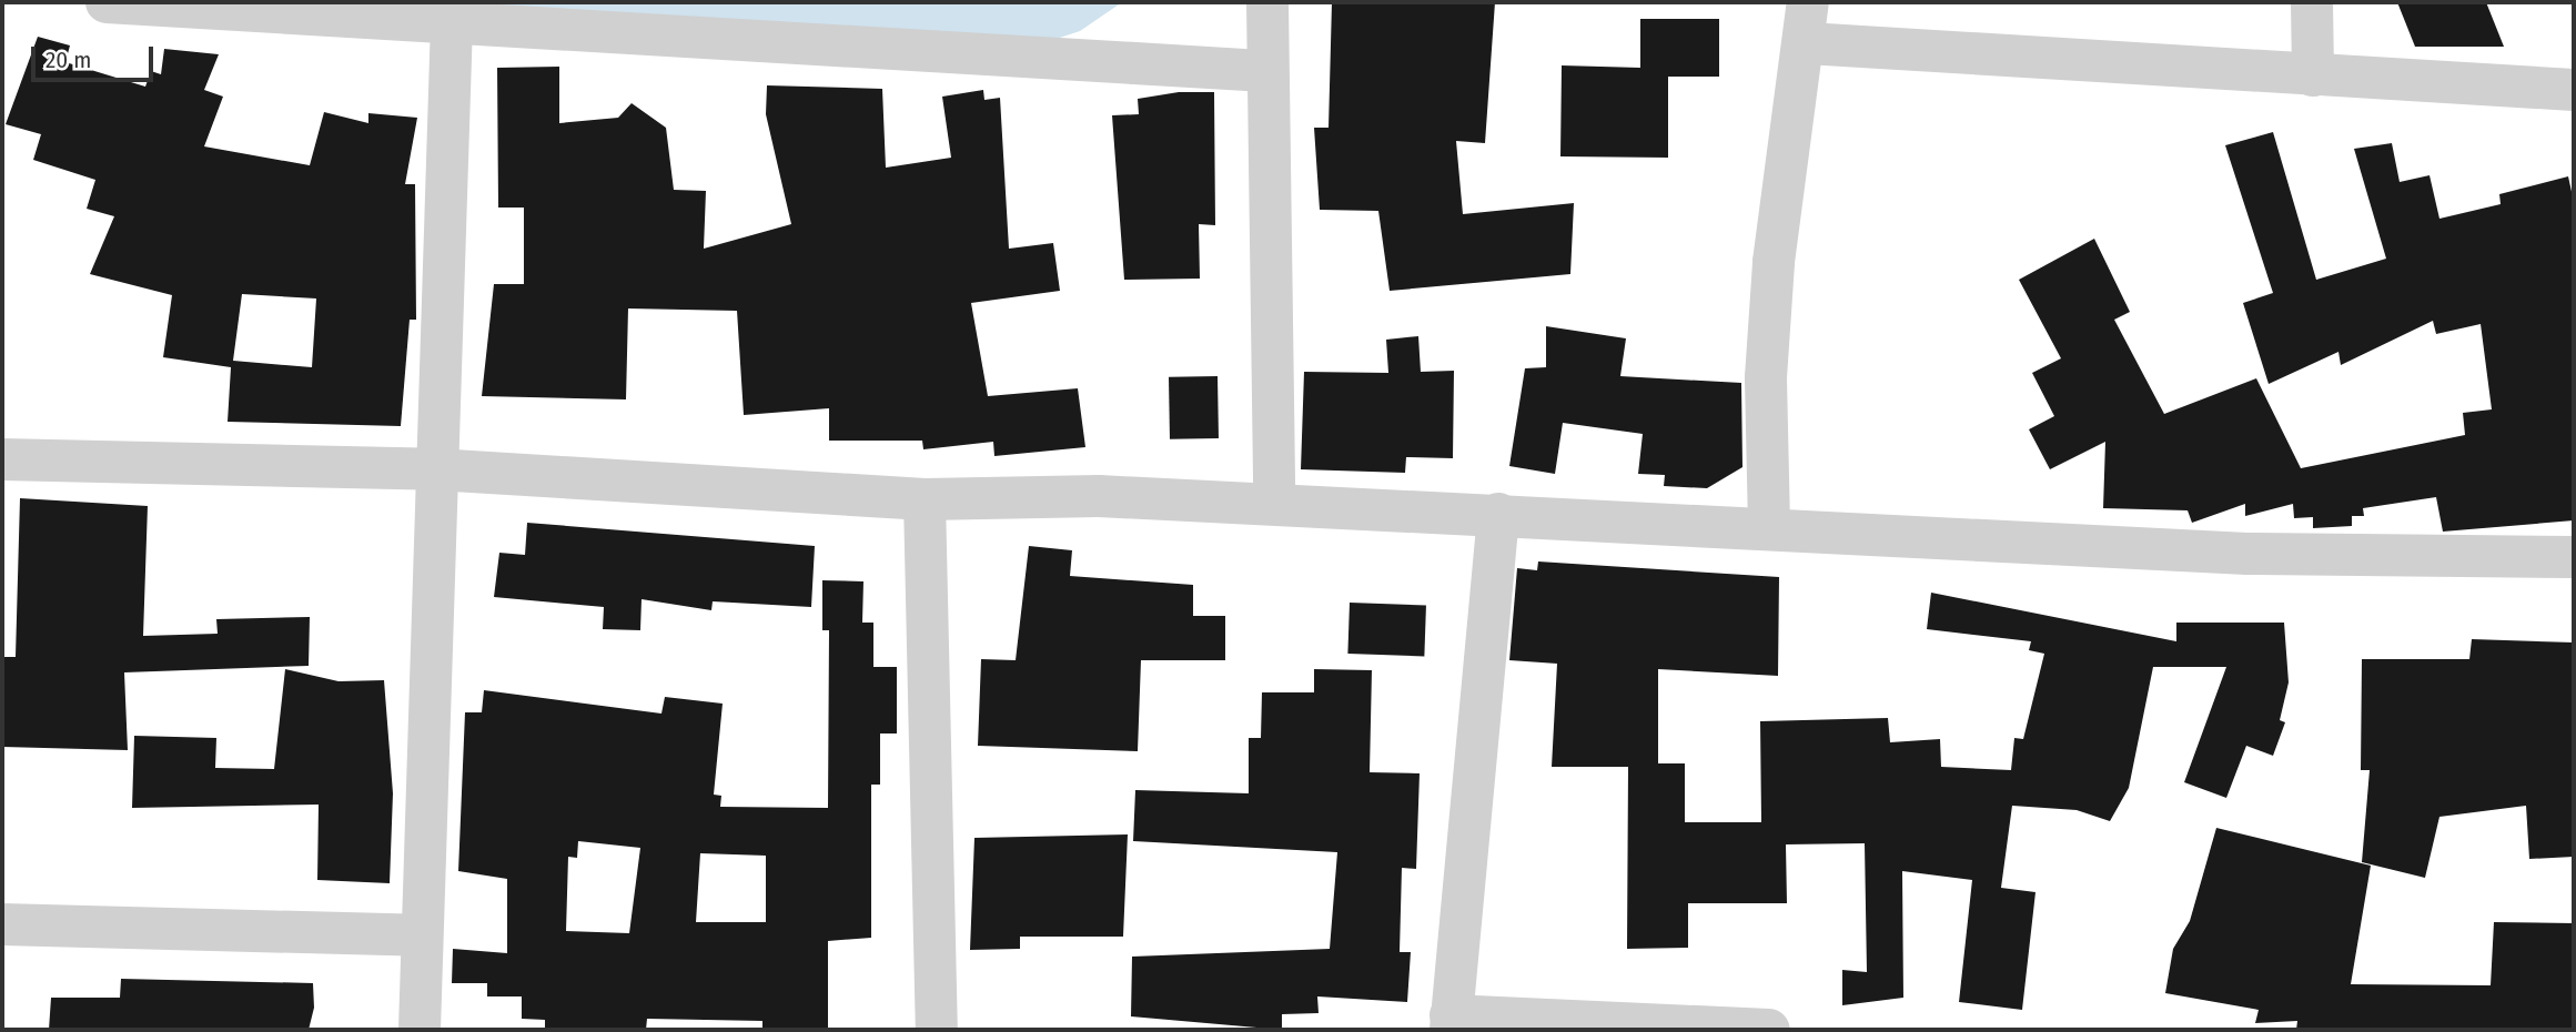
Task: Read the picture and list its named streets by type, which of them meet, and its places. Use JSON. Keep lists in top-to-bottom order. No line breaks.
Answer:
{"scale_bar":"20 m"}
